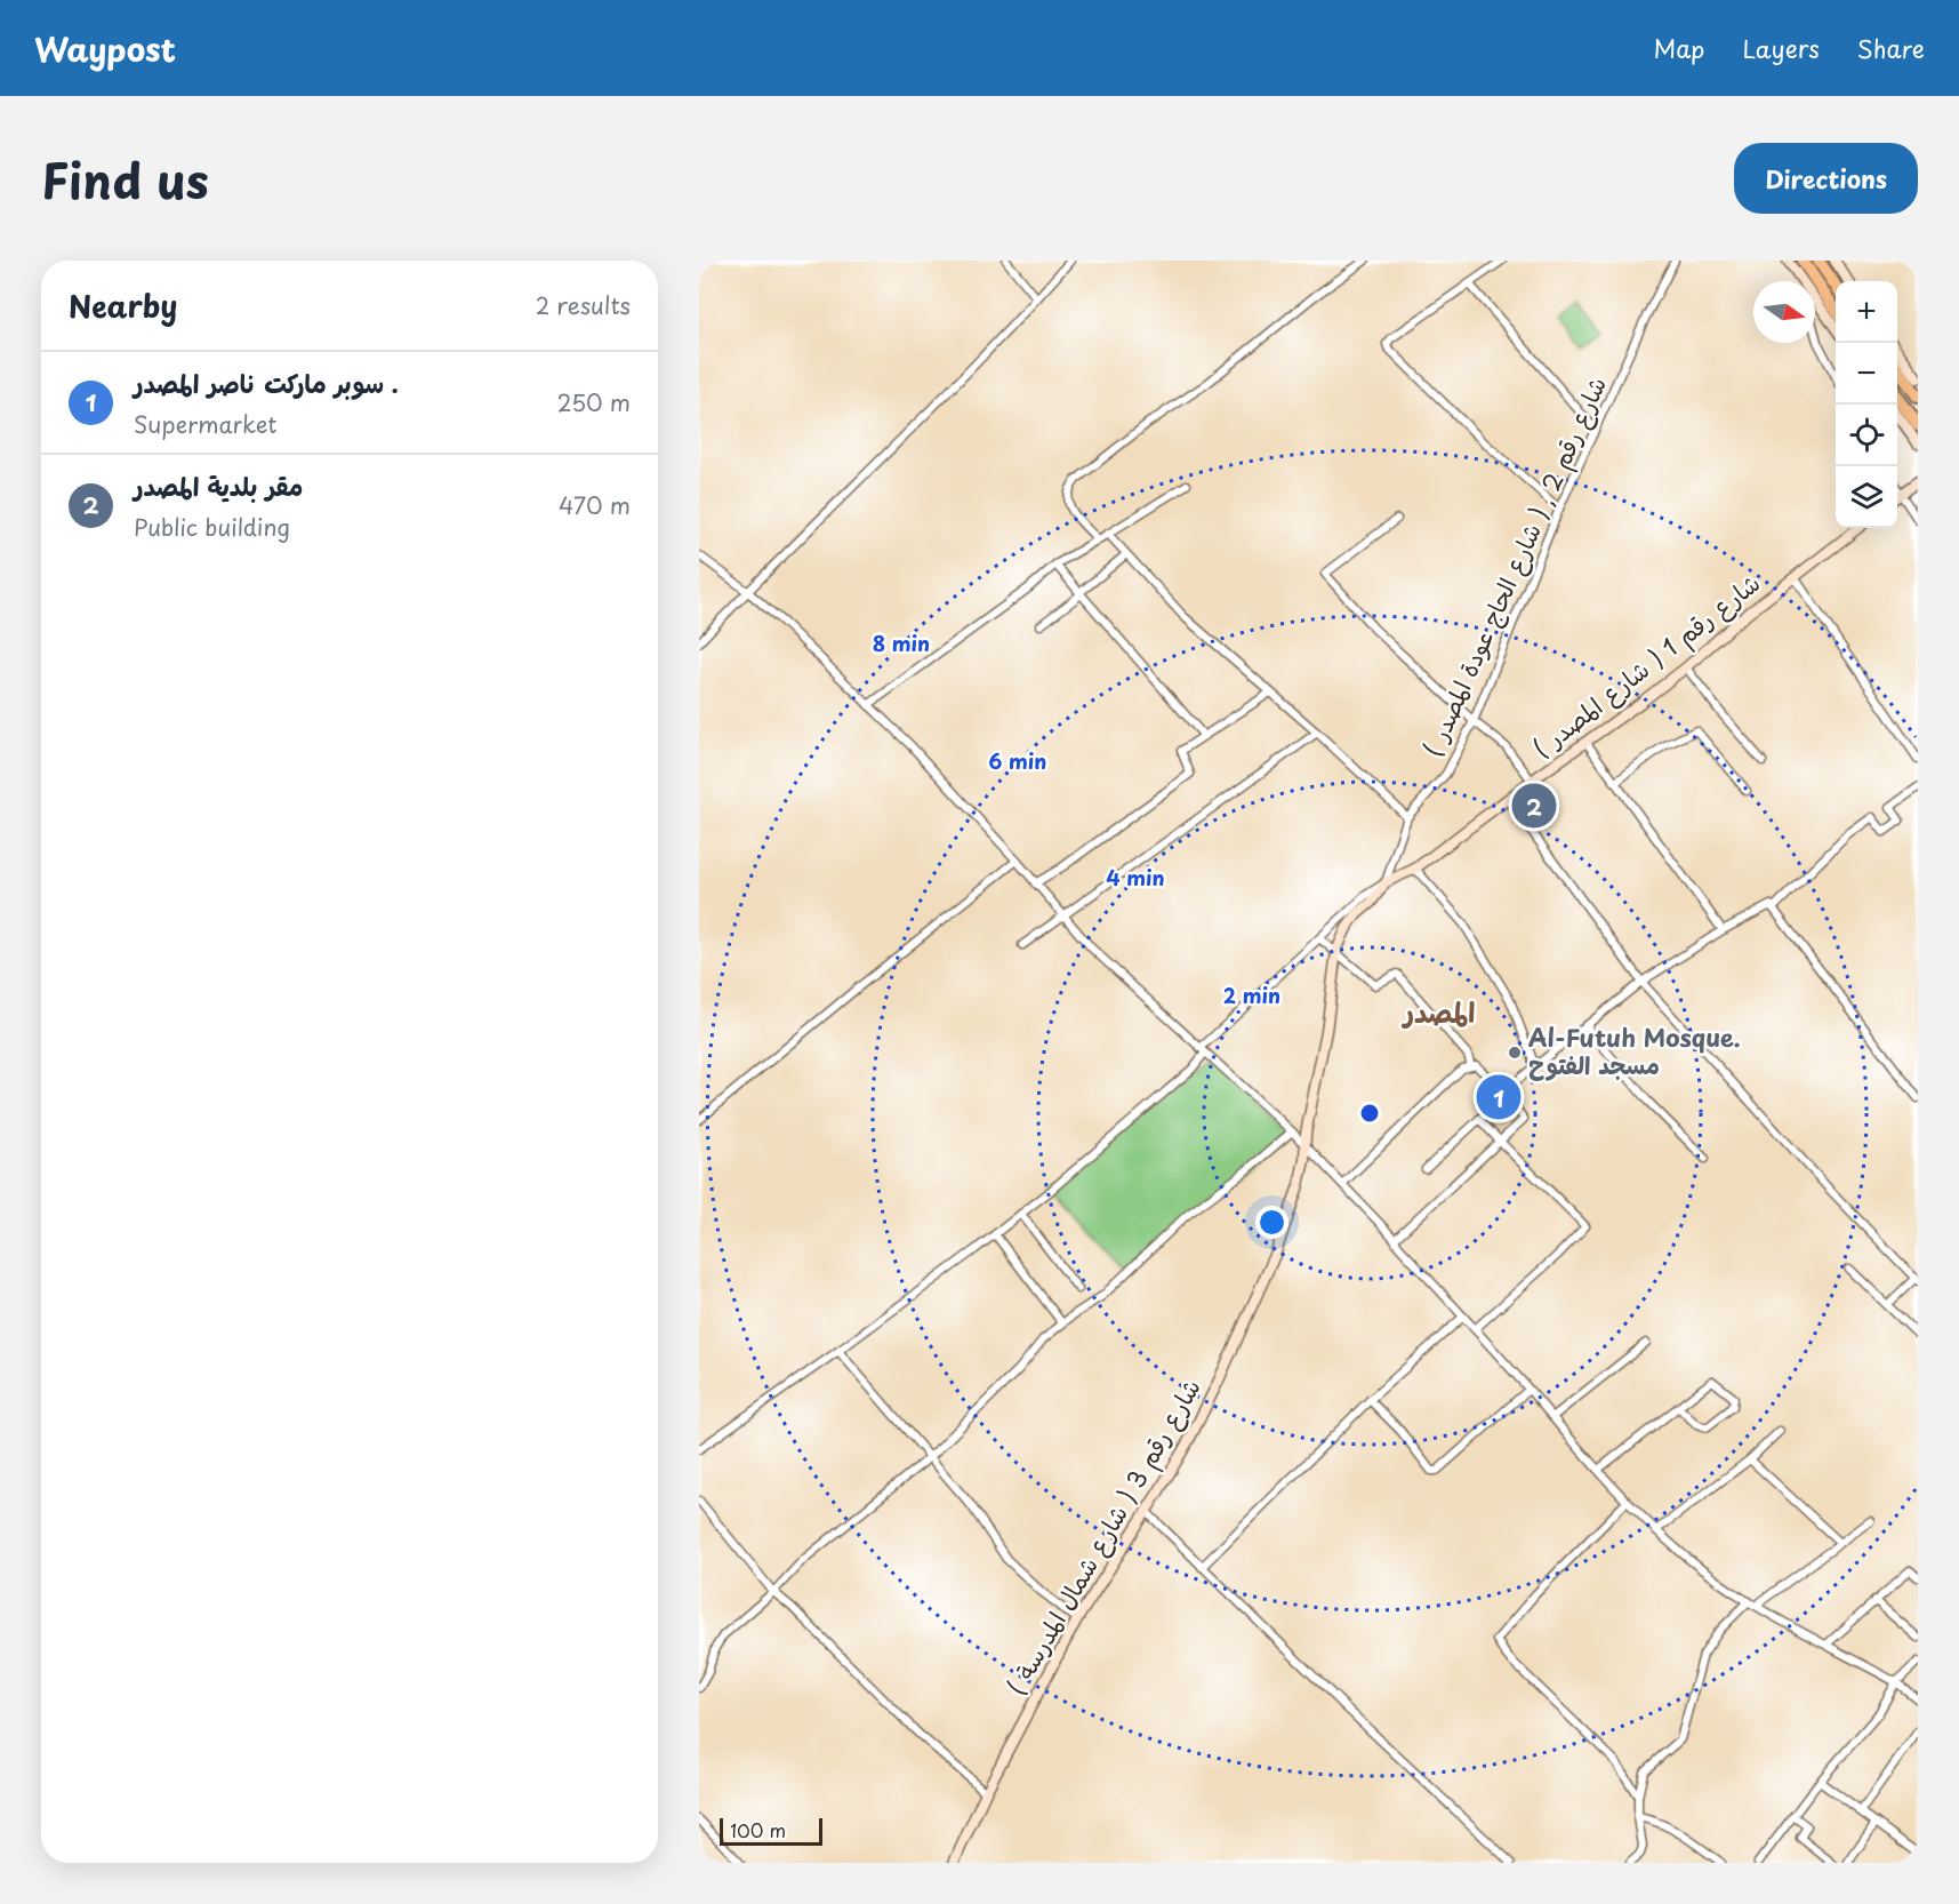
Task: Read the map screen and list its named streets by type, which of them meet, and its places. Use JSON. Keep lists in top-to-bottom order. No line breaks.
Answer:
{"streets":{"street":["شارع رقم 2 , ( شارع الحاج عودة المصدر )","شارع رقم 1 ( شارع المصدر )","شارع رقم 3 ( شارع شمال المدرسة )"]},"crossings":[["شارع رقم 2 , ( شارع الحاج عودة المصدر )","شارع رقم 1 ( شارع المصدر )"],["شارع رقم 2 , ( شارع الحاج عودة المصدر )","شارع رقم 3 ( شارع شمال المدرسة )"],["شارع رقم 1 ( شارع المصدر )","شارع رقم 3 ( شارع شمال المدرسة )"]],"districts":["المصدر"],"places":["Al-Futuh Mosque. مسجد الفتوح"],"scale_bar":"100 m","north":"right","page":{"header":"Waypost","nav":["Map","Layers","Share"],"title":"Find us","buttons":"Directions","heading":["Nearby","2 results"],"map_buttons":["+","−"],"list":[{"mark":"1","name":"سوبر ماركت ناصر المصدر .","note":"Supermarket","value":"250 m"},{"mark":"2","name":"مقر بلدية المصدر","note":"Public building","value":"470 m"}],"pins":["2","1"],"scale":"100 m"},"rings":["8 min","6 min","4 min","2 min"]}
